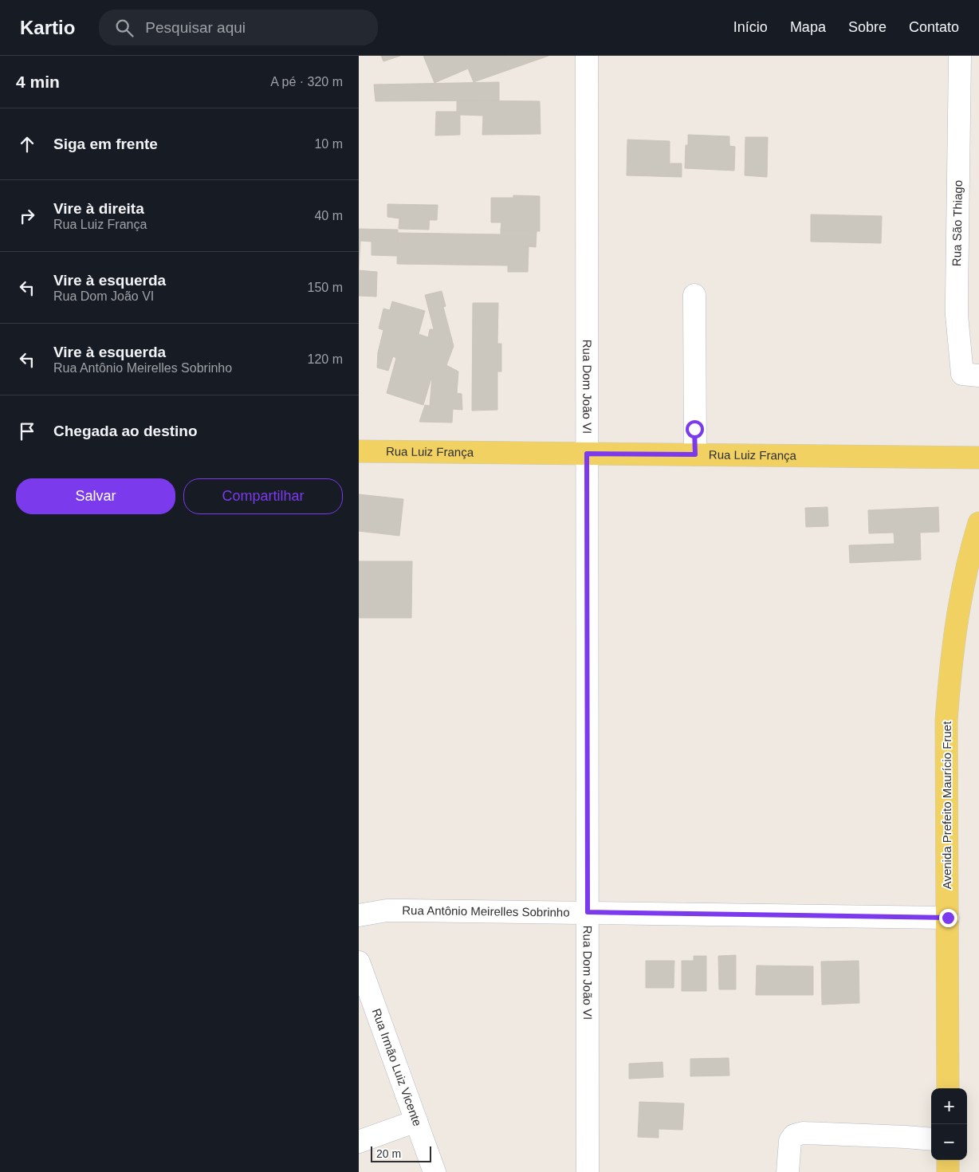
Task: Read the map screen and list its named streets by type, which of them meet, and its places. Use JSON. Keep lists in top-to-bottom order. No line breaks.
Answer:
{"streets":{"main road":["Rua Luiz França","Avenida Prefeito Maurício Fruet"],"street":["Rua São Thiago","Rua Dom João VI","Rua Antônio Meirelles Sobrinho","Rua Irmão Luiz Vicente"]},"crossings":[["Rua Dom João VI","Rua Luiz França"],["Rua Dom João VI","Rua Antônio Meirelles Sobrinho"],["Avenida Prefeito Maurício Fruet","Rua Antônio Meirelles Sobrinho"]],"scale_bar":"20 m","page":{"header":"Kartio","search":"Pesquisar aqui","nav":["Início","Mapa","Sobre","Contato"],"heading":["4 min","A pé · 320 m"],"list":[["Siga em frente","10 m"],["Vire à direita","Rua Luiz França","40 m"],["Vire à esquerda","Rua Dom João VI","150 m"],["Vire à esquerda","Rua Antônio Meirelles Sobrinho","120 m"],"Chegada ao destino"],"buttons":["Salvar","Compartilhar"],"map_buttons":["+","−"],"scale":"20 m"}}
